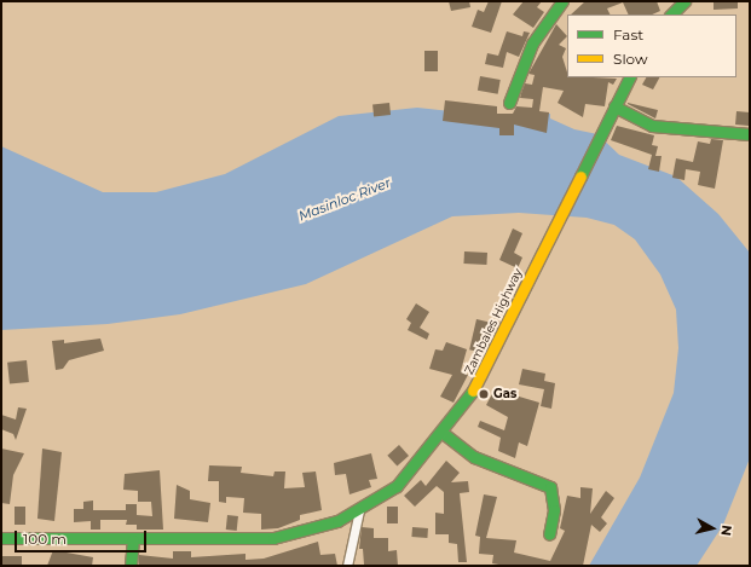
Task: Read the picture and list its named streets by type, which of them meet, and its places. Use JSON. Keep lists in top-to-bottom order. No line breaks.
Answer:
{"streets":{"main road":["Zambales Highway"]},"water":["Masinloc River"],"places":["Gas"],"legend":["Fast","Slow"],"scale_bar":"100 m","north":"right"}
